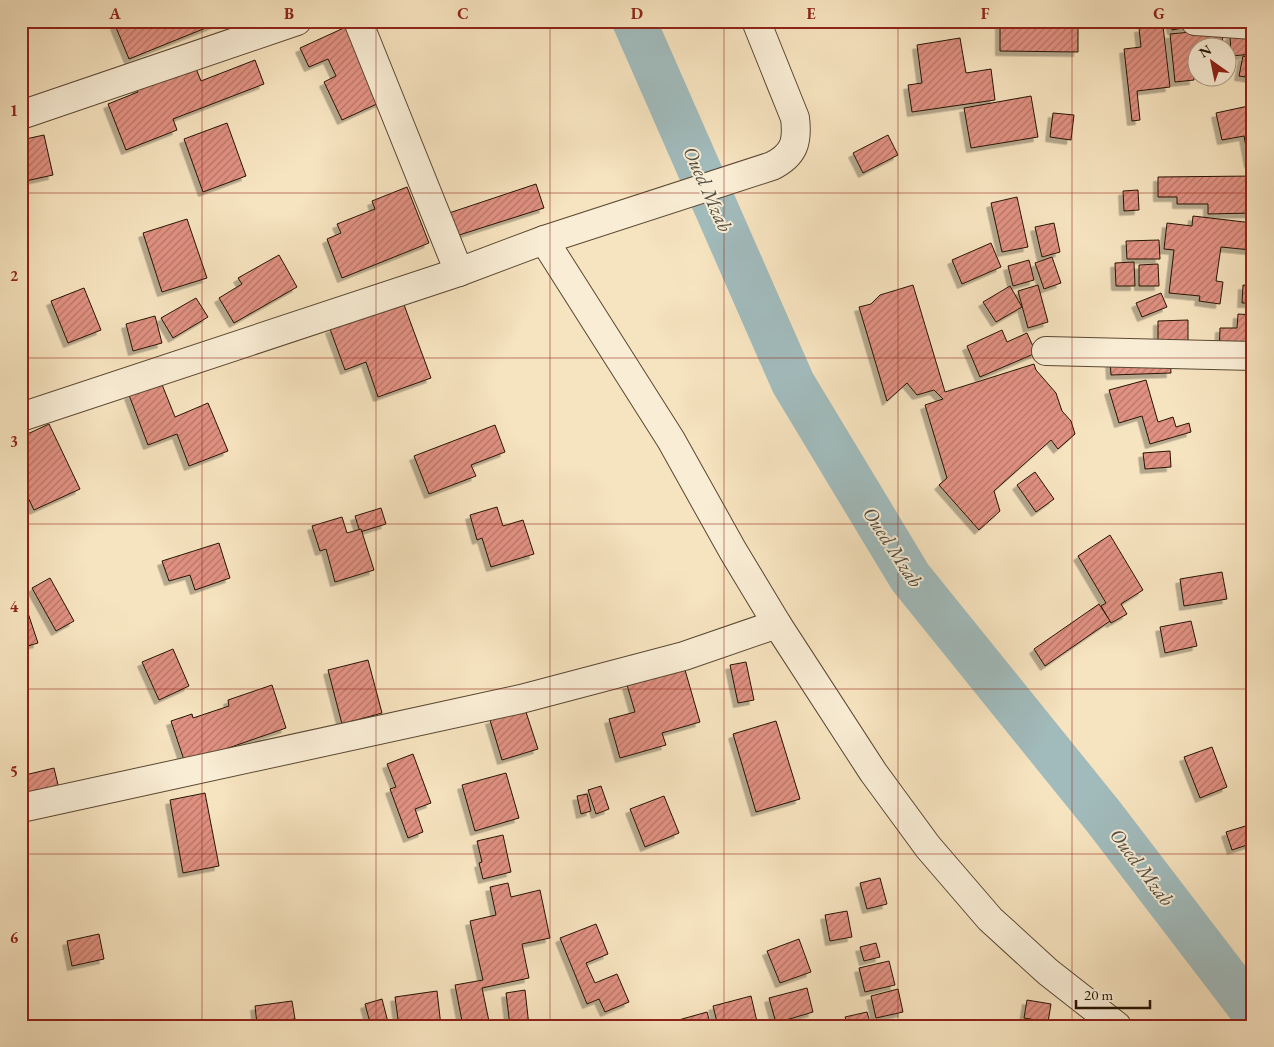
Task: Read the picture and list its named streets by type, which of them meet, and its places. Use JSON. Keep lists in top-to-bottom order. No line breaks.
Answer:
{"water":["Oued Mzab"],"scale_bar":"20 m","north":"top left","grid":{"columns":["A","B","C","D","E","F","G"],"rows":["1","2","3","4","5","6"]}}
